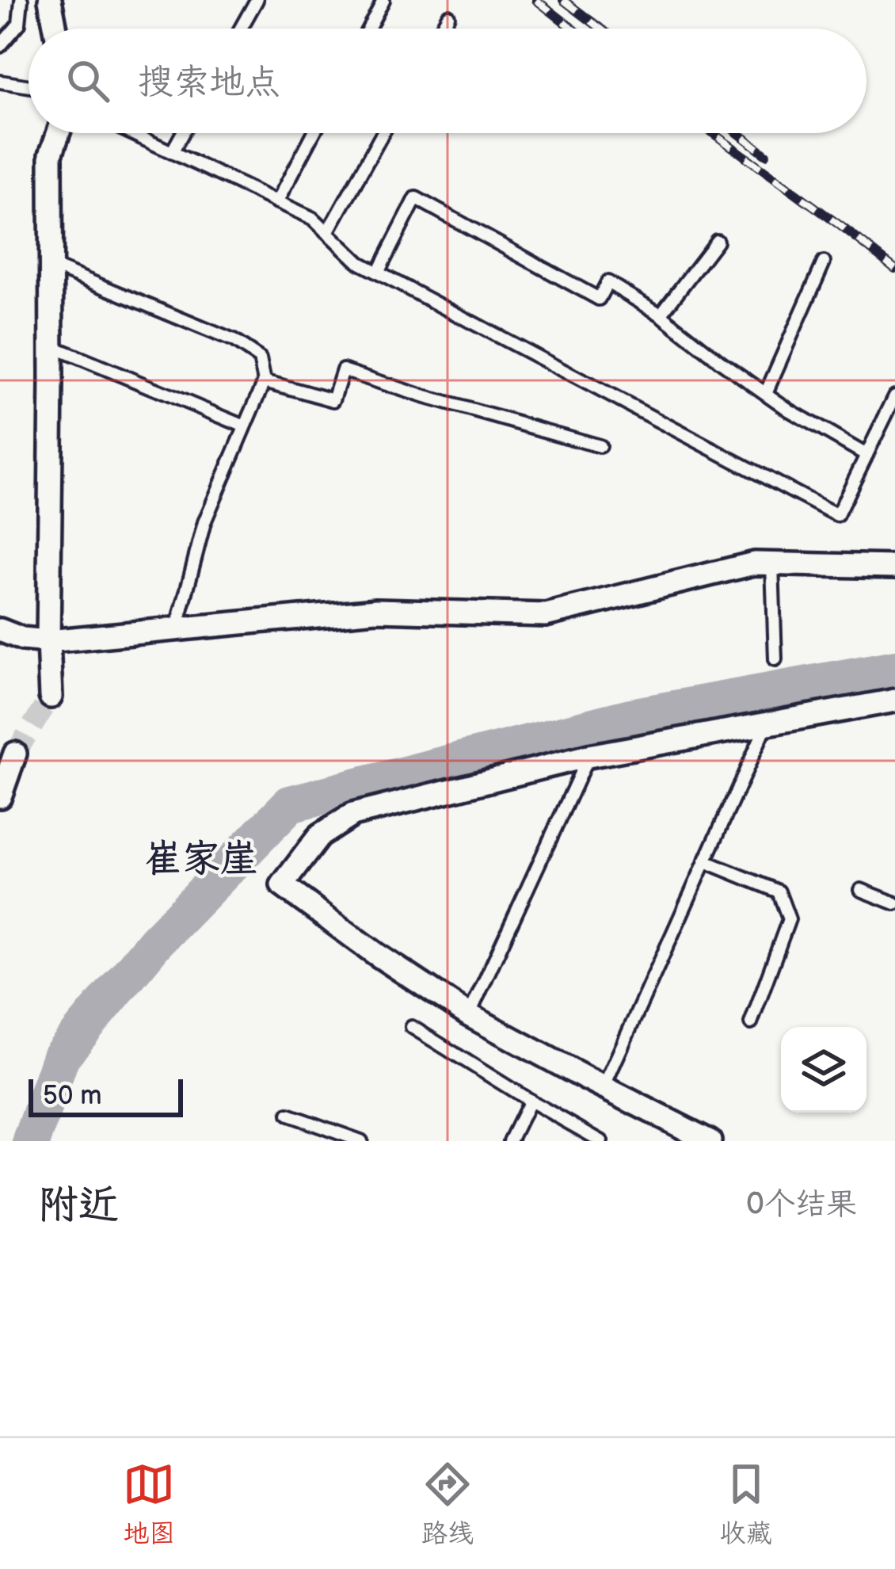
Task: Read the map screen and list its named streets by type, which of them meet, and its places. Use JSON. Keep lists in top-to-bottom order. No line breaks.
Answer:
{"districts":["崔家崖"],"scale_bar":"50 m","page":{"search":"搜索地点","scale":"50 m","heading":["附近","0个结果"],"nav":["地图","路线","收藏"]}}
